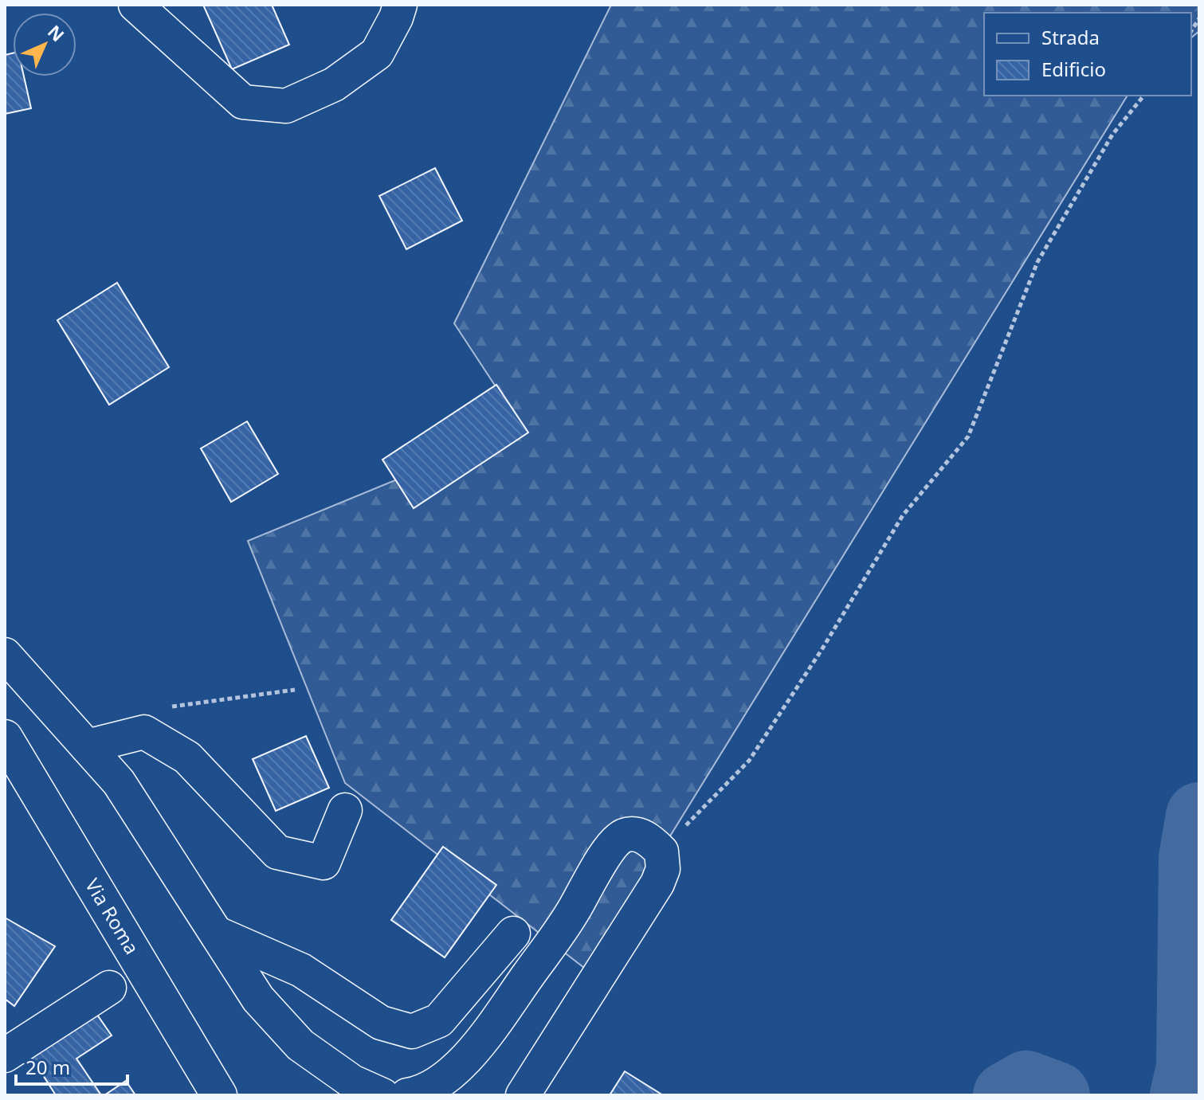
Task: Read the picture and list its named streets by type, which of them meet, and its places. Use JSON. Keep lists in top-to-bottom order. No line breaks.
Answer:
{"streets":{"street":["Via Roma"]},"legend":["Strada","Edificio"],"scale_bar":"20 m","north":"top right"}
